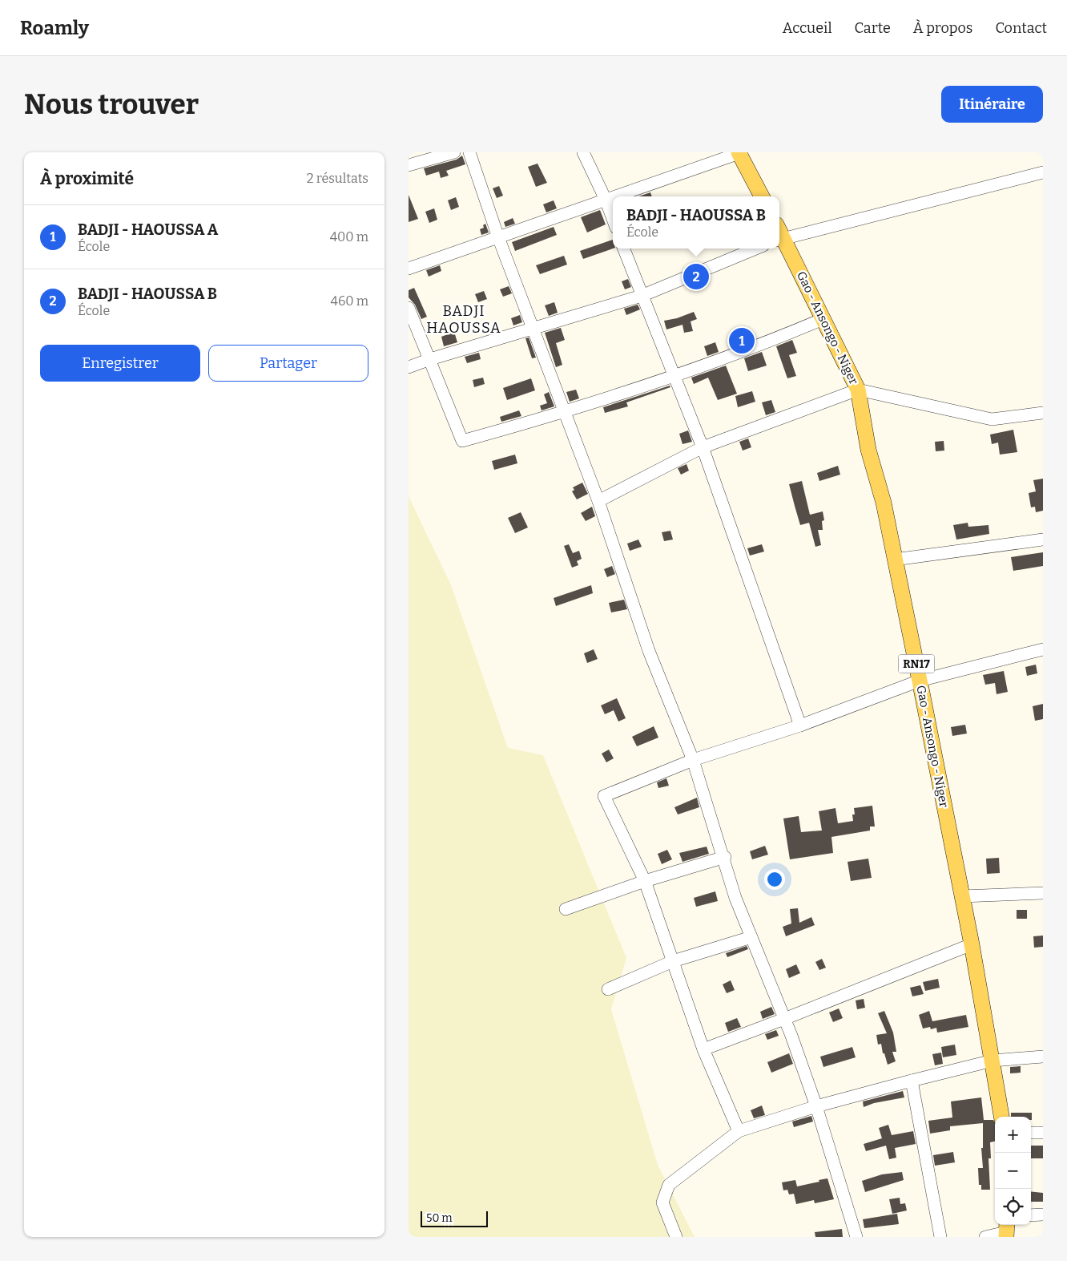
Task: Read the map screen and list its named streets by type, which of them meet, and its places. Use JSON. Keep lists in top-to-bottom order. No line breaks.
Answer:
{"streets":{"main road":["Gao - Ansongo - Niger","RN17"]},"districts":["BADJI HAOUSSA"],"scale_bar":"50 m","page":{"header":"Roamly","nav":["Accueil","Carte","À propos","Contact"],"buttons":["Itinéraire",["Enregistrer","Partager"]],"title":"Nous trouver","heading":["À proximité","2 résultats"],"popup":["BADJI - HAOUSSA B","École"],"list":[{"mark":"1","name":"BADJI - HAOUSSA A","note":"École","value":"400 m"},{"mark":"2","name":"BADJI - HAOUSSA B","note":"École","value":"460 m"}],"pins":["2","1"],"map_buttons":["+","−"],"scale":"50 m"}}
